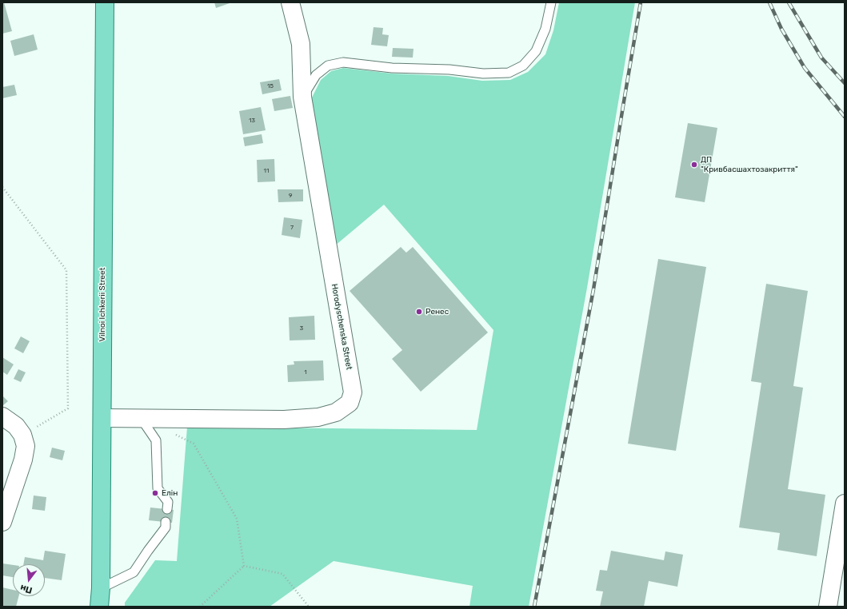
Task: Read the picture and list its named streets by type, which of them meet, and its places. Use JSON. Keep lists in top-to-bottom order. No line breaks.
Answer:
{"streets":{"main road":["Vilnoi Ichkerii Street"],"street":["Horodyschenska Street"]},"crossings":[["Vilnoi Ichkerii Street","Horodyschenska Street"]],"places":["ДП \"Кривбасшахтозакриття\"","Ренес","Елін"],"house_numbers":["15","13","11","9","7","3","1"],"north":"bottom"}
